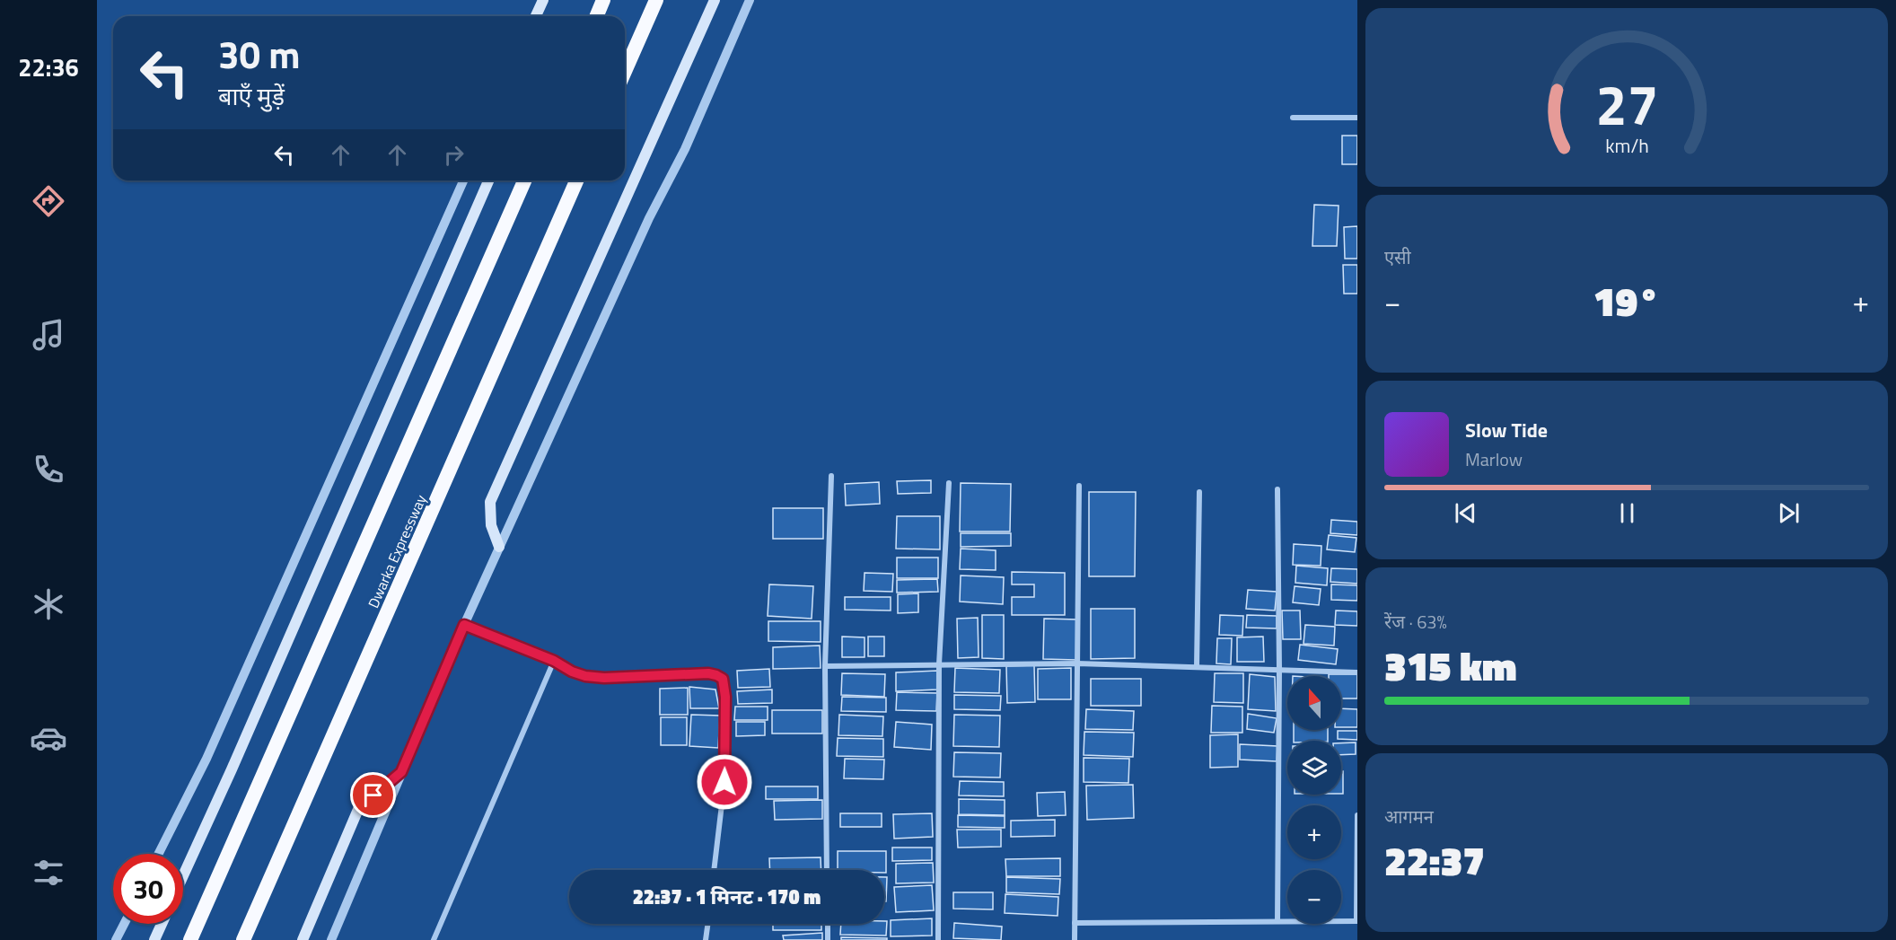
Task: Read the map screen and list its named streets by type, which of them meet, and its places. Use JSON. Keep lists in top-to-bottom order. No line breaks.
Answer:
{"streets":{"highway":["Dwarka Expressway"]},"north":"top","page":{"tabs":"22:36","turn":["30 m","बाएँ मुड़ें"],"tile":["एसी",["रेंज · 63%","315 km"],["आगमन","22:37"]],"heat":["−","19°","+"],"song":["Slow Tide","Marlow"],"map_buttons":["+","−"],"limit":"30","trip":"22:37 · 1 मिनट · 170 m","gauge":["27","km/h"]}}
